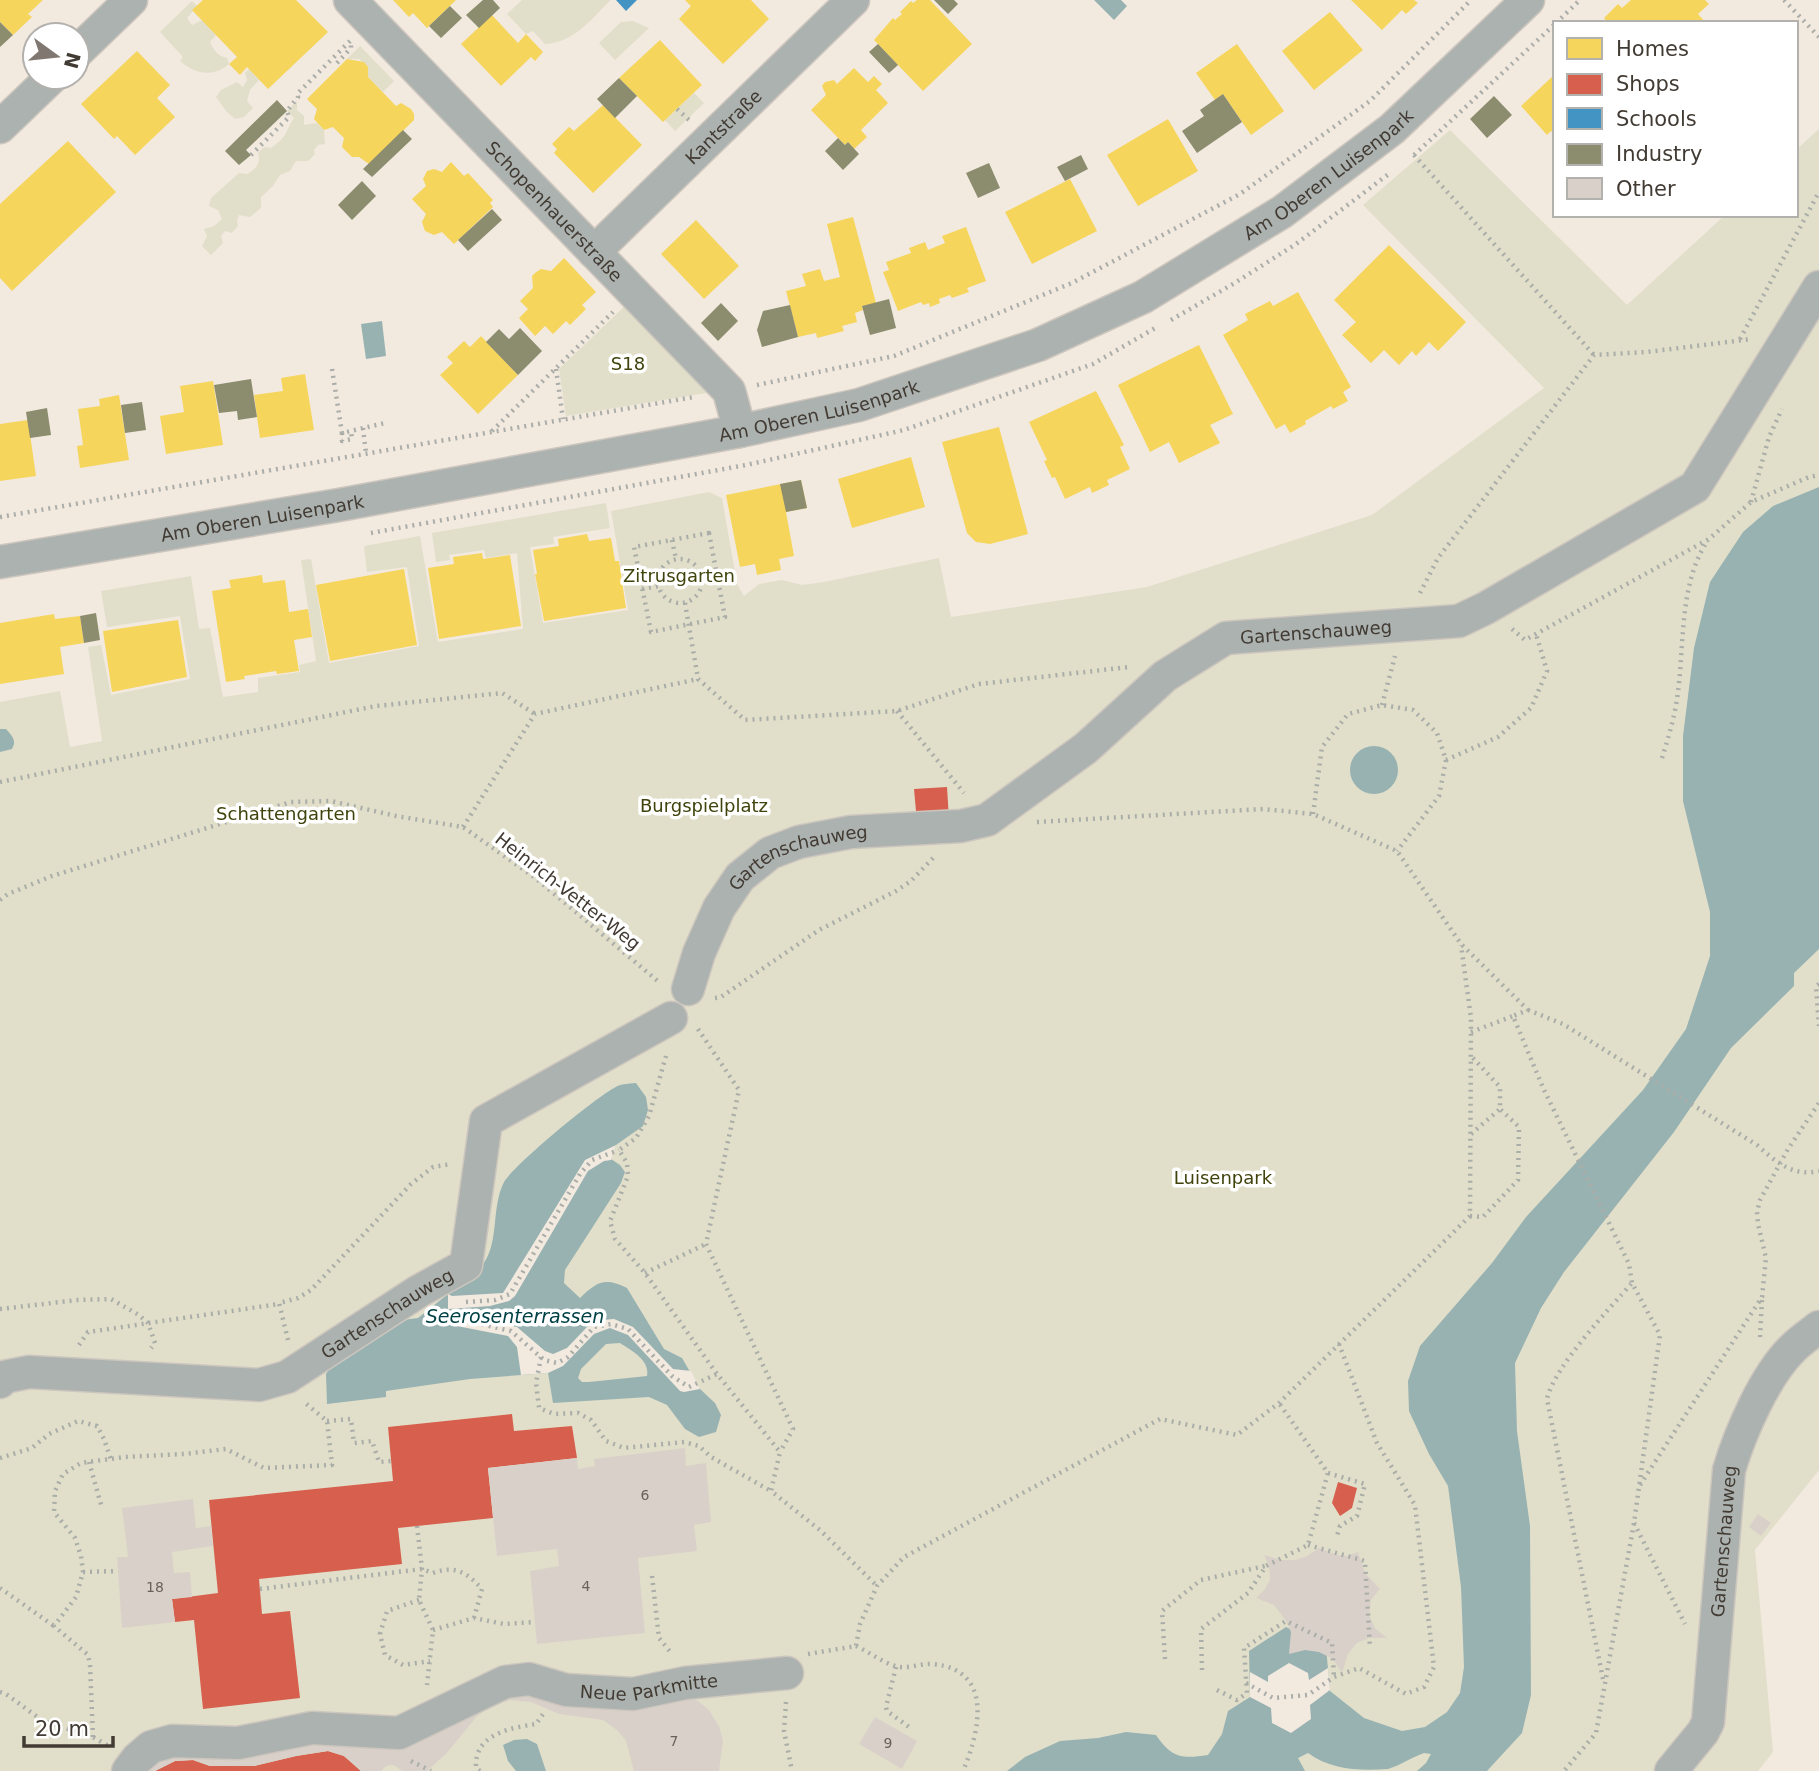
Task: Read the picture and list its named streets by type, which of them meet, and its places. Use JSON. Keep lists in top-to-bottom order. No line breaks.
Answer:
{"streets":{"street":["Kantstraße","Am Oberen Luisenpark","Schopenhauerstraße","Gartenschauweg","Neue Parkmitte"],"path":["Heinrich-Vetter-Weg"]},"crossings":[["Kantstraße","Schopenhauerstraße"],["Am Oberen Luisenpark","Schopenhauerstraße"],["Gartenschauweg","Heinrich-Vetter-Weg"]],"water":["Seerosenterrassen"],"parks":["S18","Zitrusgarten","Burgspielplatz","Schattengarten","Luisenpark"],"house_numbers":["6","4","18","7","9"],"legend":["Homes","Shops","Schools","Industry","Other"],"scale_bar":"20 m","north":"right"}
